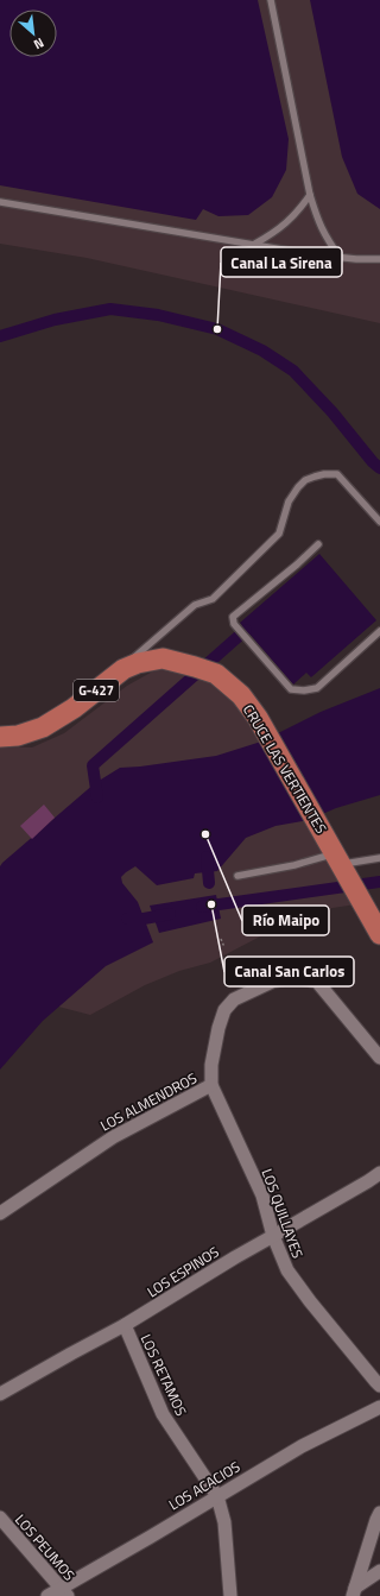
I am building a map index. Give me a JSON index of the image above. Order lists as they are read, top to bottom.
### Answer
{
  "streets": {
    "main road": ["G-427", "CRUCE LAS VERTIENTES"],
    "street": [
      "LOS ALMENDROS",
      "LOS QUILLAYES",
      "LOS ESPINOS",
      "LOS RETAMOS",
      "LOS ACACIOS",
      "LOS PEUMOS"
    ]
  },
  "crossings": [
    ["LOS ALMENDROS", "LOS QUILLAYES"],
    ["LOS QUILLAYES", "LOS ESPINOS"],
    ["LOS ESPINOS", "LOS RETAMOS"],
    ["LOS RETAMOS", "LOS ACACIOS"],
    ["LOS ACACIOS", "LOS PEUMOS"]
  ],
  "places": ["Canal La Sirena", "Río Maipo", "Canal San Carlos"],
  "north": "bottom right"
}
